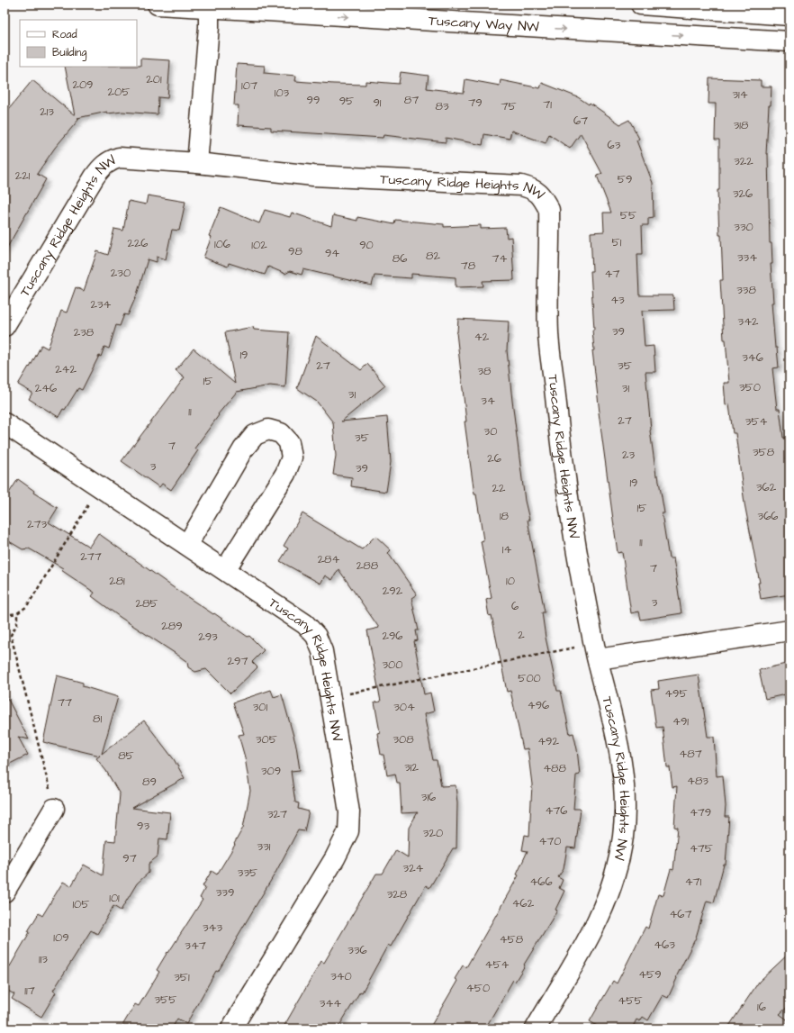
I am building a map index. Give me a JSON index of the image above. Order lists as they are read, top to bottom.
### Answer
{
  "streets": {
    "street": ["Tuscany Way NW", "Tuscany Ridge Heights NW"]
  },
  "one_way": ["Tuscany Way NW"],
  "house_numbers": [
    "201",
    "209",
    "107",
    "205",
    "103",
    "314",
    "99",
    "87",
    "95",
    "91",
    "79",
    "71",
    "83",
    "75",
    "213",
    "67",
    "318",
    "63",
    "322",
    "221",
    "59",
    "326",
    "55",
    "330",
    "51",
    "226",
    "106",
    "102",
    "90",
    "98",
    "94",
    "82",
    "334",
    "86",
    "74",
    "78",
    "230",
    "47",
    "338",
    "43",
    "234",
    "342",
    "39",
    "238",
    "42",
    "19",
    "346",
    "27",
    "35",
    "242",
    "38",
    "15",
    "350",
    "246",
    "31",
    "31",
    "34",
    "11",
    "27",
    "354",
    "30",
    "35",
    "7",
    "358",
    "23",
    "26",
    "3",
    "39",
    "19",
    "362",
    "22",
    "15",
    "18",
    "366",
    "273",
    "11",
    "14",
    "277",
    "284",
    "288",
    "7",
    "281",
    "10",
    "292",
    "3",
    "285",
    "6",
    "289",
    "2",
    "296",
    "293",
    "297",
    "300",
    "500",
    "495",
    "77",
    "496",
    "301",
    "304",
    "81",
    "491",
    "305",
    "308",
    "492",
    "487",
    "85",
    "312",
    "488",
    "309",
    "483",
    "89",
    "316",
    "476",
    "479",
    "327",
    "93",
    "320",
    "470",
    "331",
    "475",
    "97",
    "324",
    "335",
    "466",
    "471",
    "339",
    "328",
    "101",
    "462",
    "105",
    "467",
    "343",
    "109",
    "458",
    "463",
    "347",
    "336",
    "113",
    "454",
    "459",
    "340",
    "351",
    "450",
    "117",
    "355",
    "455",
    "344",
    "16"
  ],
  "legend": ["Road", "Building"]
}
